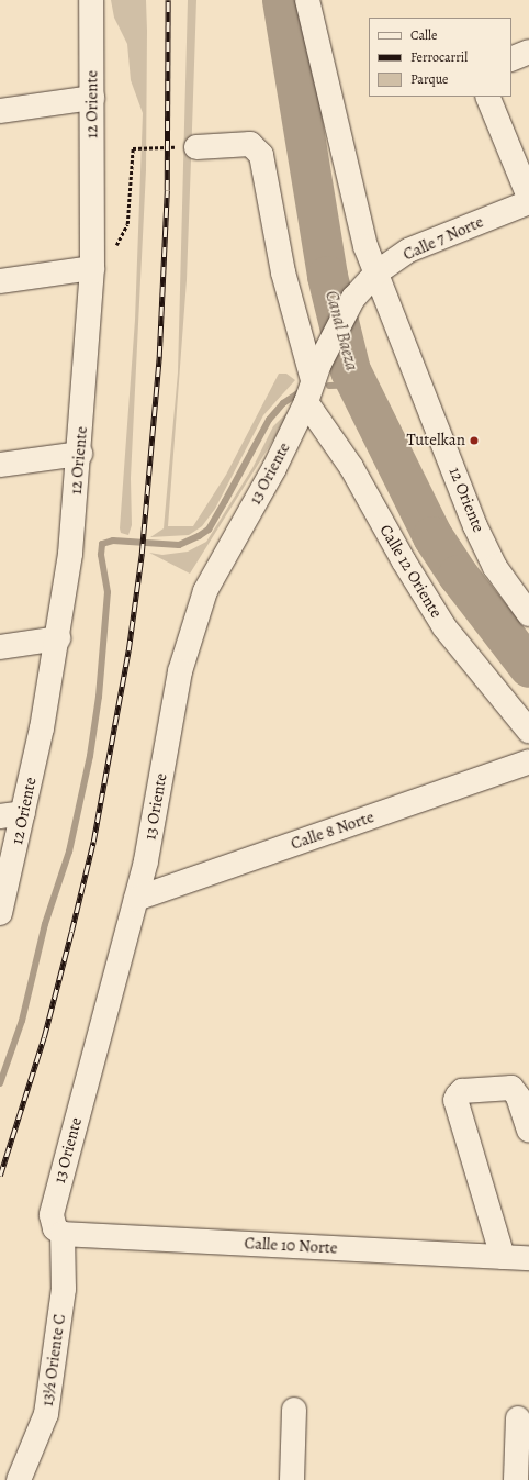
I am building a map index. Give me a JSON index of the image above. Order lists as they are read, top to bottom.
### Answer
{
  "streets": {
    "street": [
      "12 Oriente",
      "Calle 7 Norte",
      "13 Oriente",
      "Calle 12 Oriente",
      "Calle 8 Norte",
      "Calle 10 Norte",
      "13½ Oriente C"
    ]
  },
  "crossings": [
    ["12 Oriente", "Calle 7 Norte"],
    ["Calle 7 Norte", "13 Oriente"],
    ["Calle 7 Norte", "Calle 12 Oriente"],
    ["13 Oriente", "Calle 12 Oriente"],
    ["13 Oriente", "Calle 8 Norte"],
    ["13 Oriente", "Calle 10 Norte"],
    ["13 Oriente", "13½ Oriente C"],
    ["Calle 10 Norte", "13½ Oriente C"]
  ],
  "water": ["Canal Baeza"],
  "places": ["Tutelkan"],
  "legend": ["Calle", "Ferrocarril", "Parque"]
}
